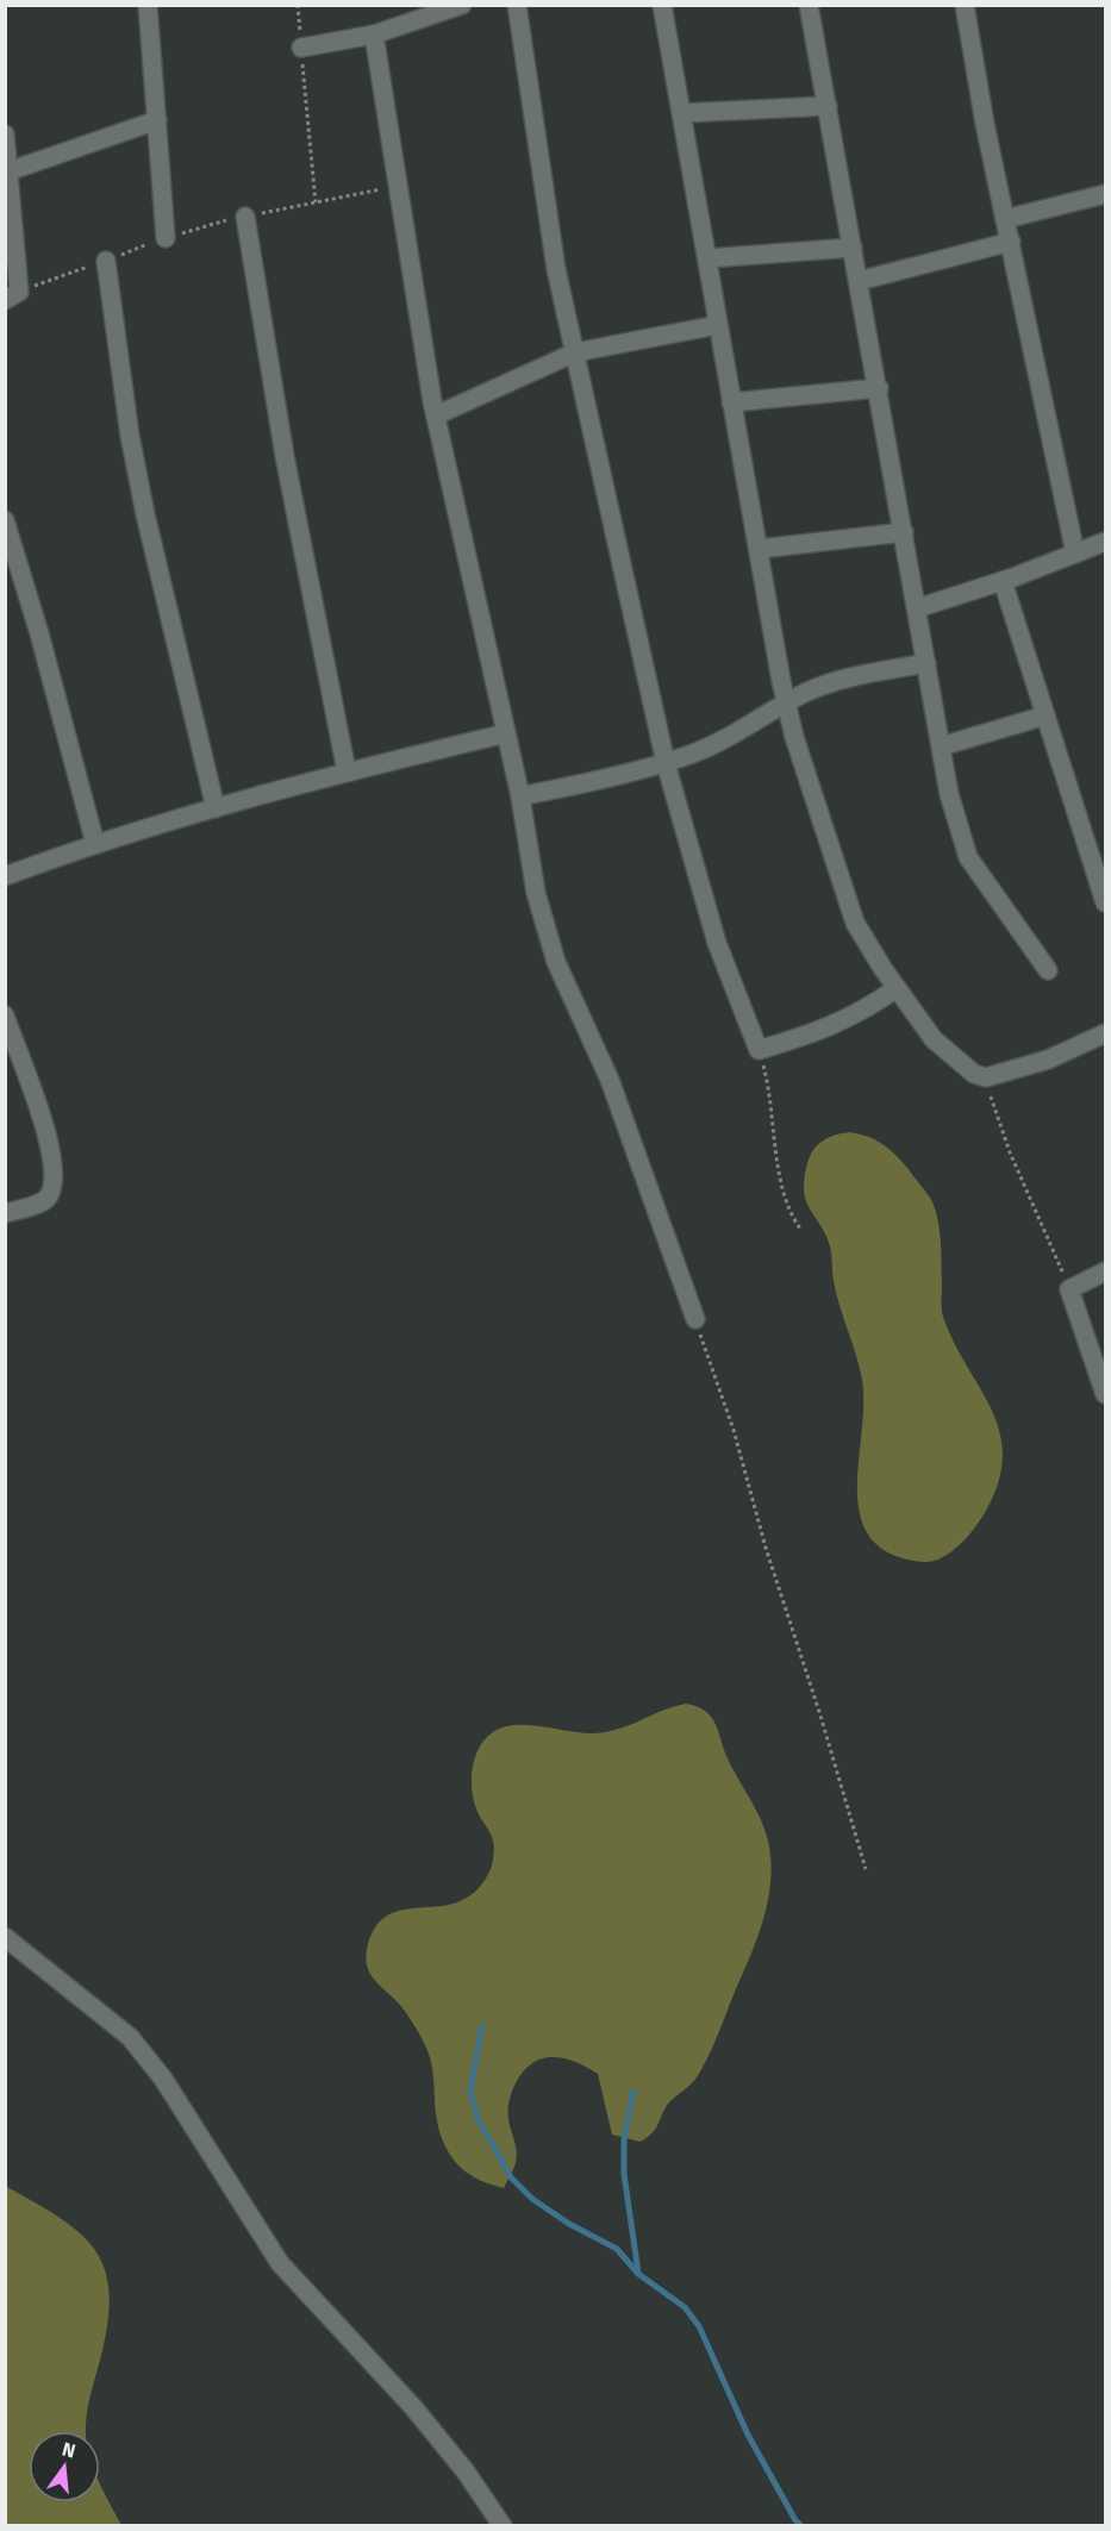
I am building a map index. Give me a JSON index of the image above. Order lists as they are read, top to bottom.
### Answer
{
  "north": "top"
}
